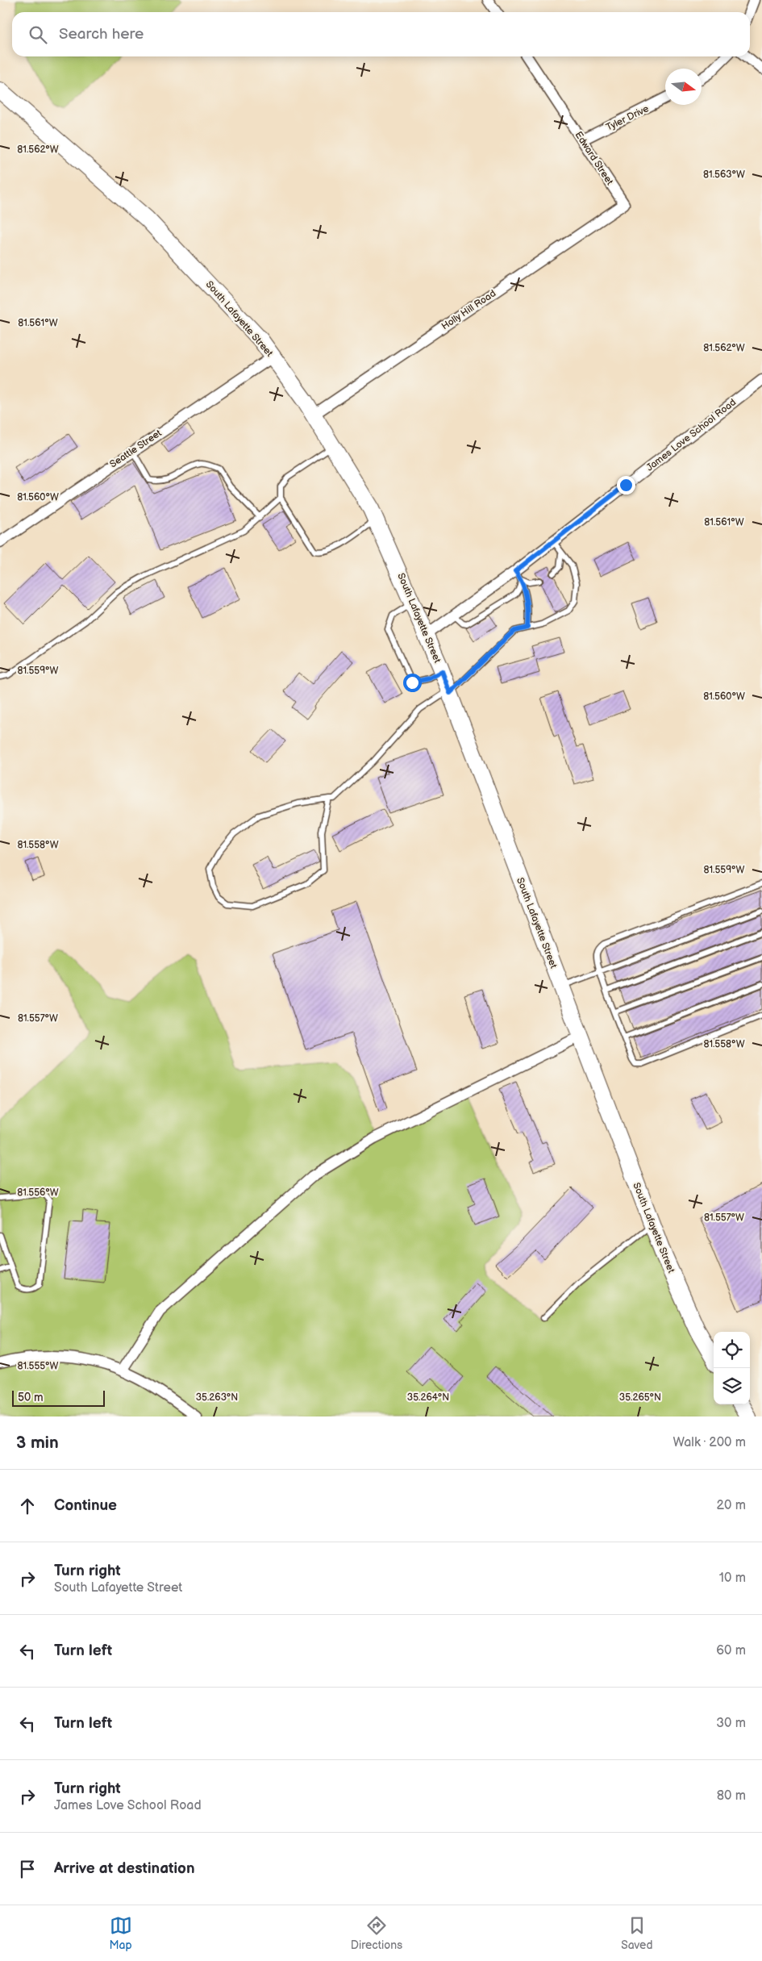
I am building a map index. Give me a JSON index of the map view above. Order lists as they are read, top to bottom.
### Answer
{
  "streets": {
    "main road": ["South Lafayette Street"],
    "street": [
      "Tyler Drive",
      "Edward Street",
      "Holly Hill Road",
      "James Love School Road",
      "Seattle Street"
    ]
  },
  "crossings": [
    ["Tyler Drive", "Edward Street"],
    ["Edward Street", "Holly Hill Road"],
    ["Holly Hill Road", "South Lafayette Street"],
    ["South Lafayette Street", "James Love School Road"],
    ["South Lafayette Street", "Seattle Street"]
  ],
  "scale_bar": "50 m",
  "north": "right",
  "page": {
    "search": "Search here",
    "scale": "50 m",
    "heading": ["3 min", "Walk · 200 m"],
    "list": [
      ["Continue", "20 m"],
      ["Turn right", "South Lafayette Street", "10 m"],
      ["Turn left", "60 m"],
      ["Turn left", "30 m"],
      ["Turn right", "James Love School Road", "80 m"],
      "Arrive at destination"
    ],
    "nav": ["Map", "Directions", "Saved"]
  },
  "coordinates": [
    "81.562°W",
    "81.563°W",
    "81.561°W",
    "81.560°W",
    "81.559°W",
    "81.558°W",
    "81.557°W",
    "81.556°W",
    "81.555°W",
    "35.263°N",
    "35.264°N",
    "35.265°N"
  ]
}
